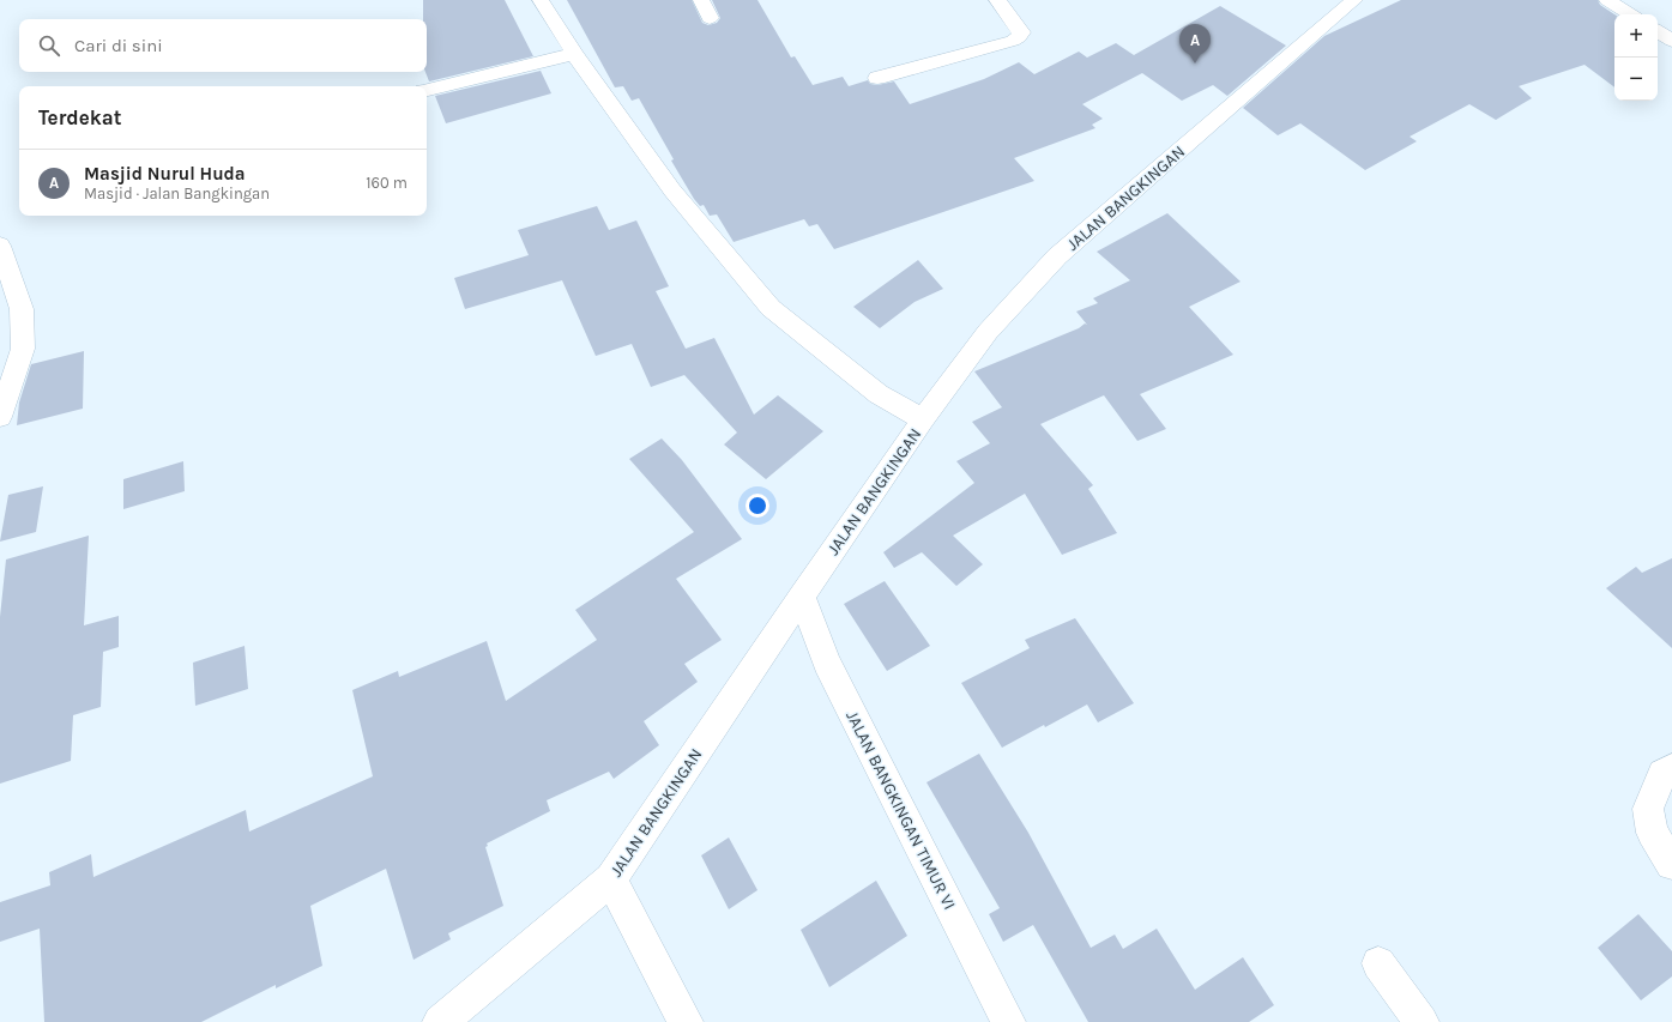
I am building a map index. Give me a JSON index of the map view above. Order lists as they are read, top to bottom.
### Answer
{
  "streets": {
    "street": ["JALAN BANGKINGAN", "JALAN BANGKINGAN TIMUR VI"]
  },
  "crossings": [
    ["JALAN BANGKINGAN", "JALAN BANGKINGAN TIMUR VI"]
  ],
  "page": {
    "map_buttons": ["+", "−"],
    "search": "Cari di sini",
    "pins": "A",
    "heading": "Terdekat",
    "list": [
      {
        "mark": "A",
        "name": "Masjid Nurul Huda",
        "note": "Masjid · Jalan Bangkingan",
        "value": "160 m"
      }
    ]
  }
}
